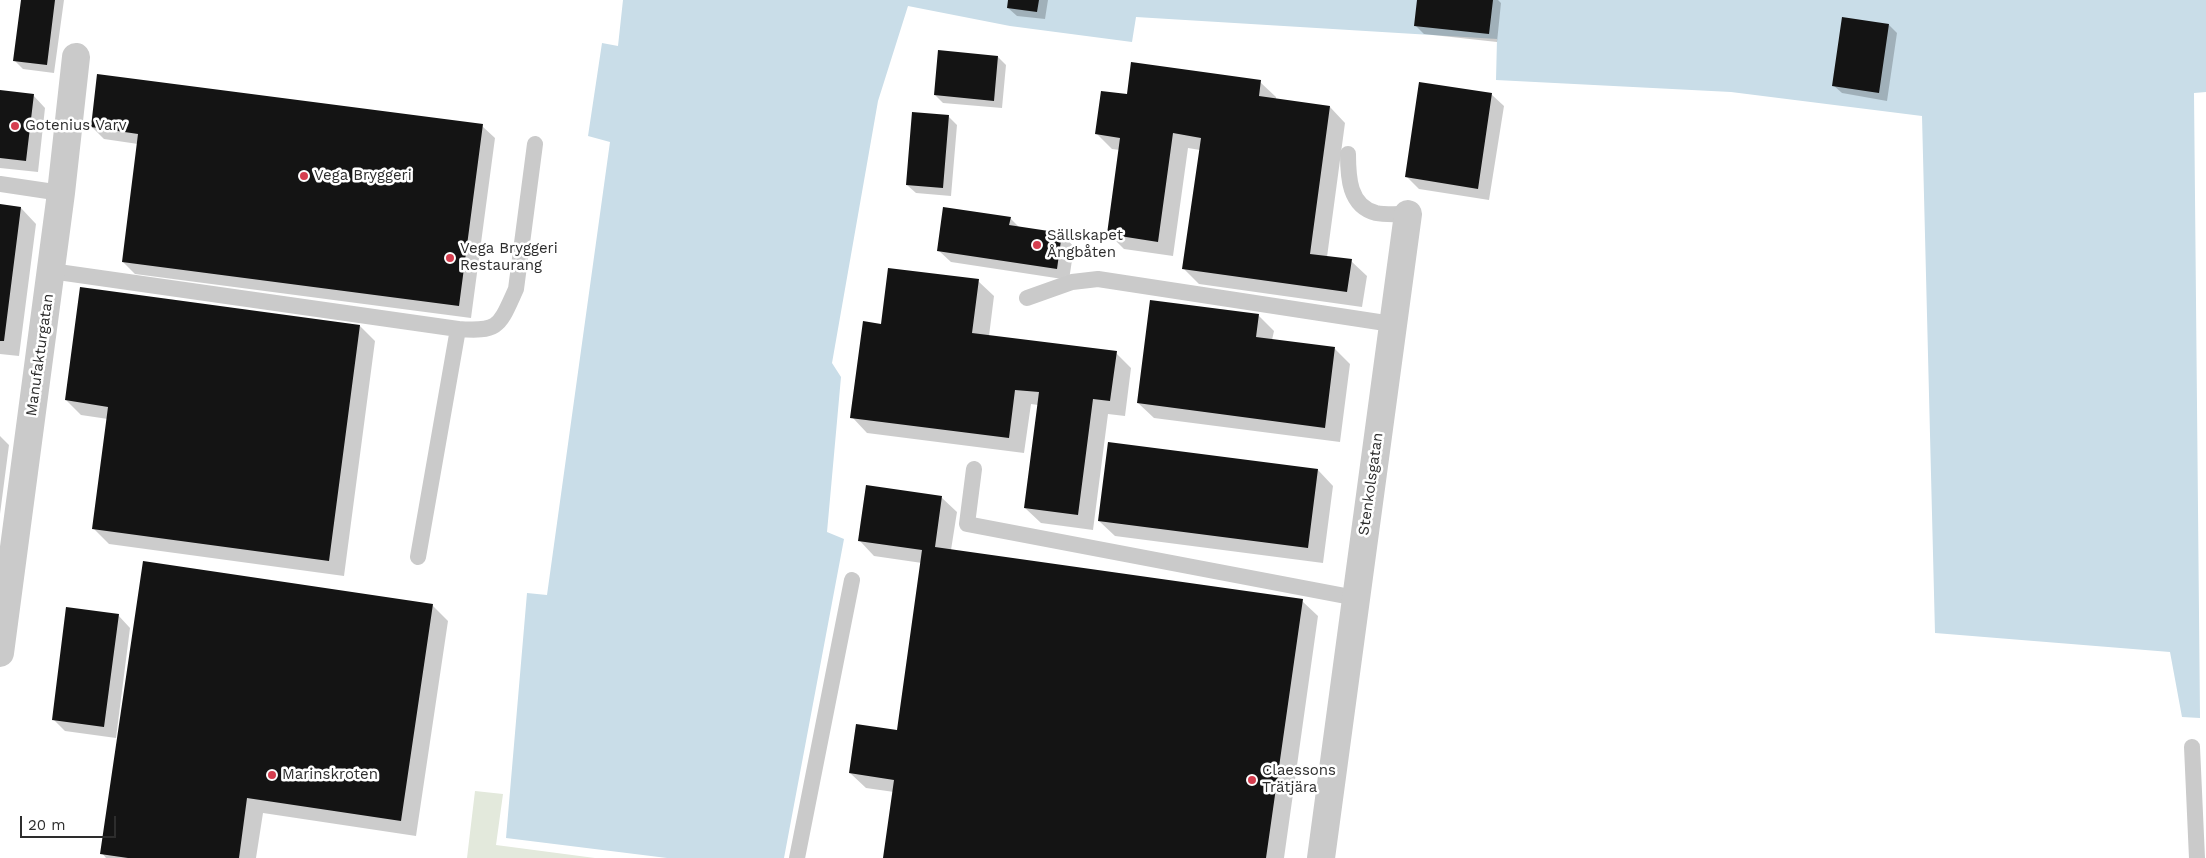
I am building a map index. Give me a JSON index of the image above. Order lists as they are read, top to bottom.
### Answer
{
  "streets": {
    "street": ["Manufakturgatan", "Stenkolsgatan"]
  },
  "places": [
    "Gotenius Varv",
    "Vega Bryggeri",
    "Sällskapet Ångbåten",
    "Vega Bryggeri Restaurang",
    "Marinskroten",
    "Claessons Trätjära"
  ],
  "scale_bar": "20 m"
}
